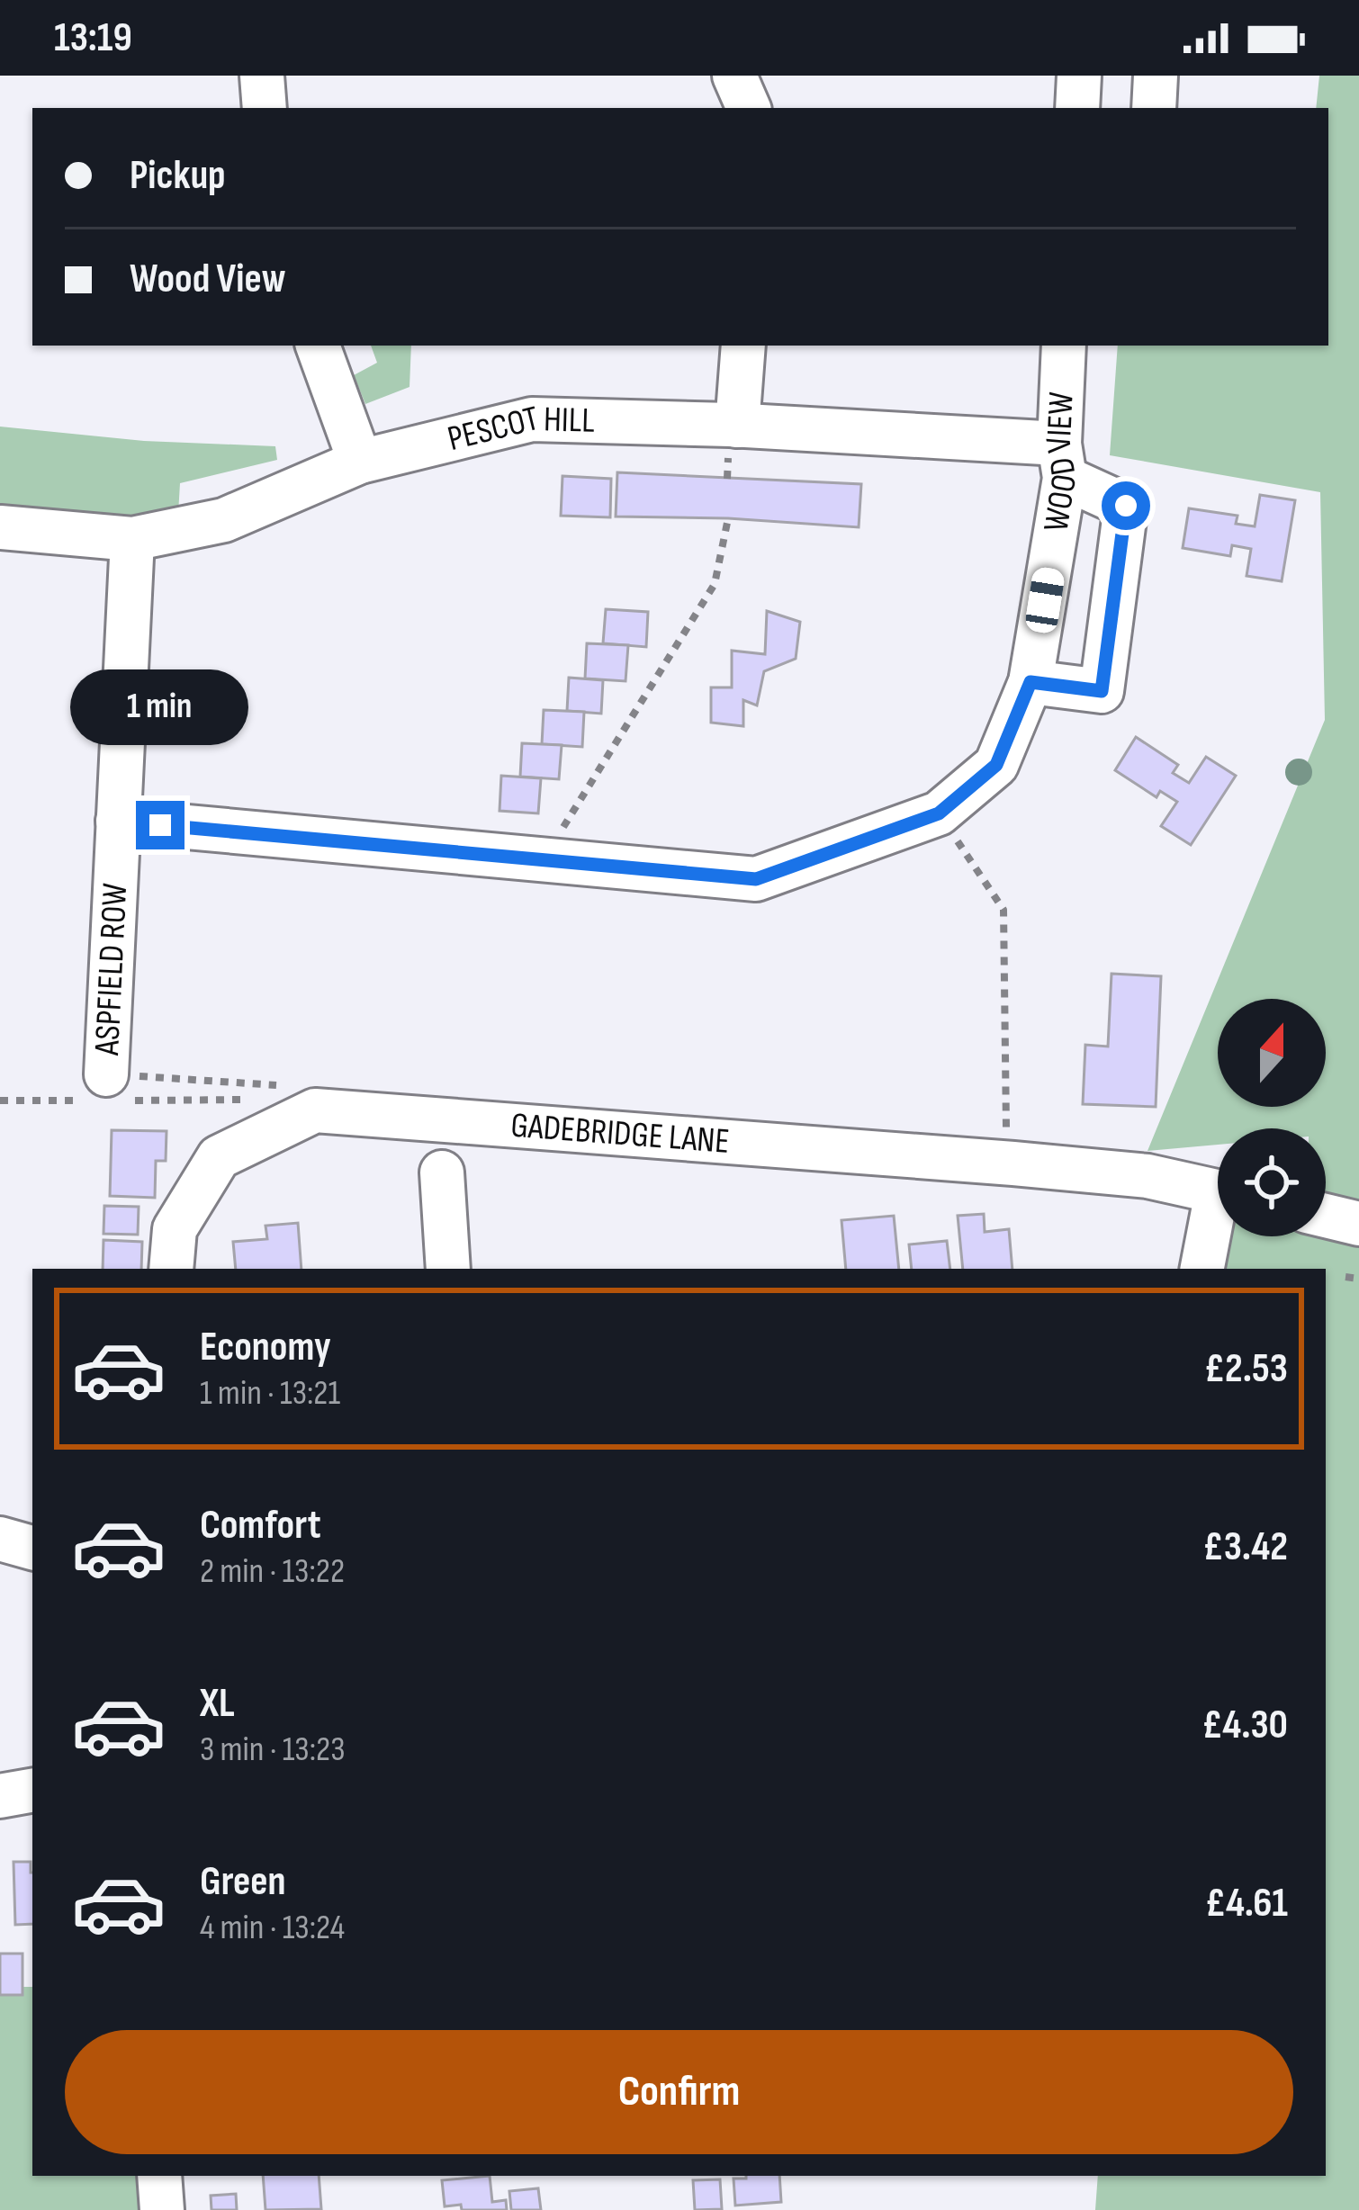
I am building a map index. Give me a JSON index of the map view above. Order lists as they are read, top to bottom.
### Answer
{
  "streets": {
    "street": [
      "PESCOT HILL",
      "WOOD VIEW",
      "ASPFIELD ROW",
      "GADEBRIDGE LANE"
    ]
  },
  "crossings": [
    ["PESCOT HILL", "WOOD VIEW"],
    ["PESCOT HILL", "ASPFIELD ROW"],
    ["WOOD VIEW", "ASPFIELD ROW"]
  ],
  "north": "top",
  "page": {
    "status": "13:19",
    "banner": ["Pickup", "Wood View"],
    "bubble": "1 min",
    "list": [
      {
        "name": "Economy",
        "note": "1 min · 13:21",
        "value": "£2.53"
      },
      {
        "name": "Comfort",
        "note": "2 min · 13:22",
        "value": "£3.42"
      },
      {
        "name": "XL",
        "note": "3 min · 13:23",
        "value": "£4.30"
      },
      {
        "name": "Green",
        "note": "4 min · 13:24",
        "value": "£4.61"
      }
    ],
    "buttons": "Confirm"
  }
}
